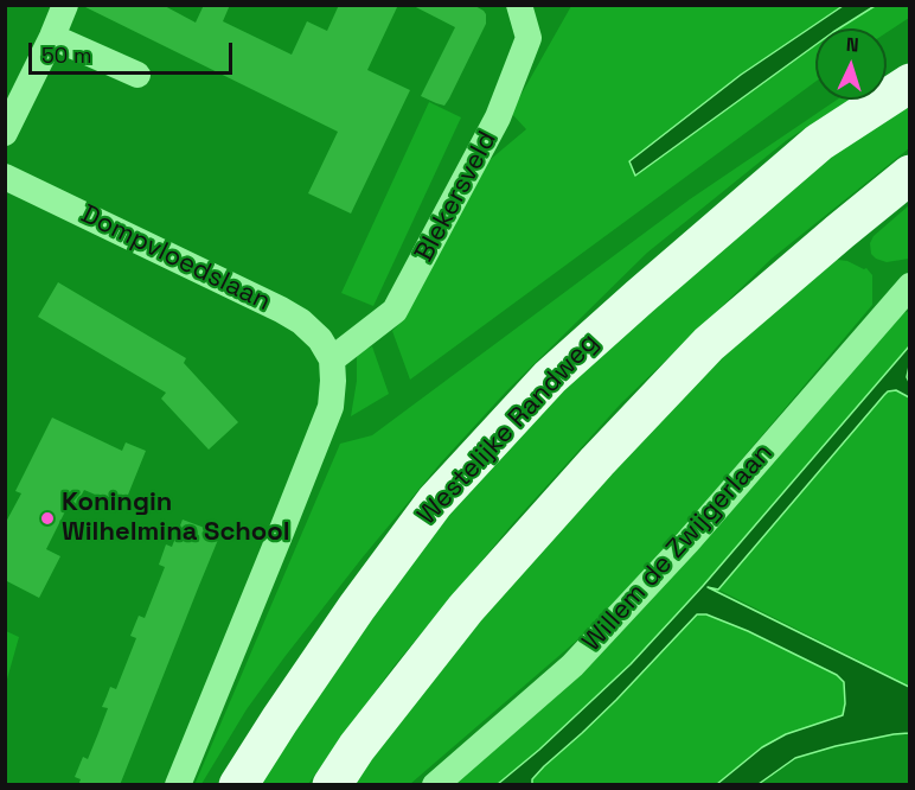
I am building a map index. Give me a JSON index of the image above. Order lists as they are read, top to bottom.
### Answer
{
  "streets": {
    "main road": ["Westelijke Randweg"],
    "street": ["Blekersveld", "Dompvloedslaan", "Willem de Zwijgerlaan"]
  },
  "crossings": [
    ["Blekersveld", "Dompvloedslaan"]
  ],
  "places": ["Koningin Wilhelmina School"],
  "scale_bar": "50 m",
  "north": "top"
}
